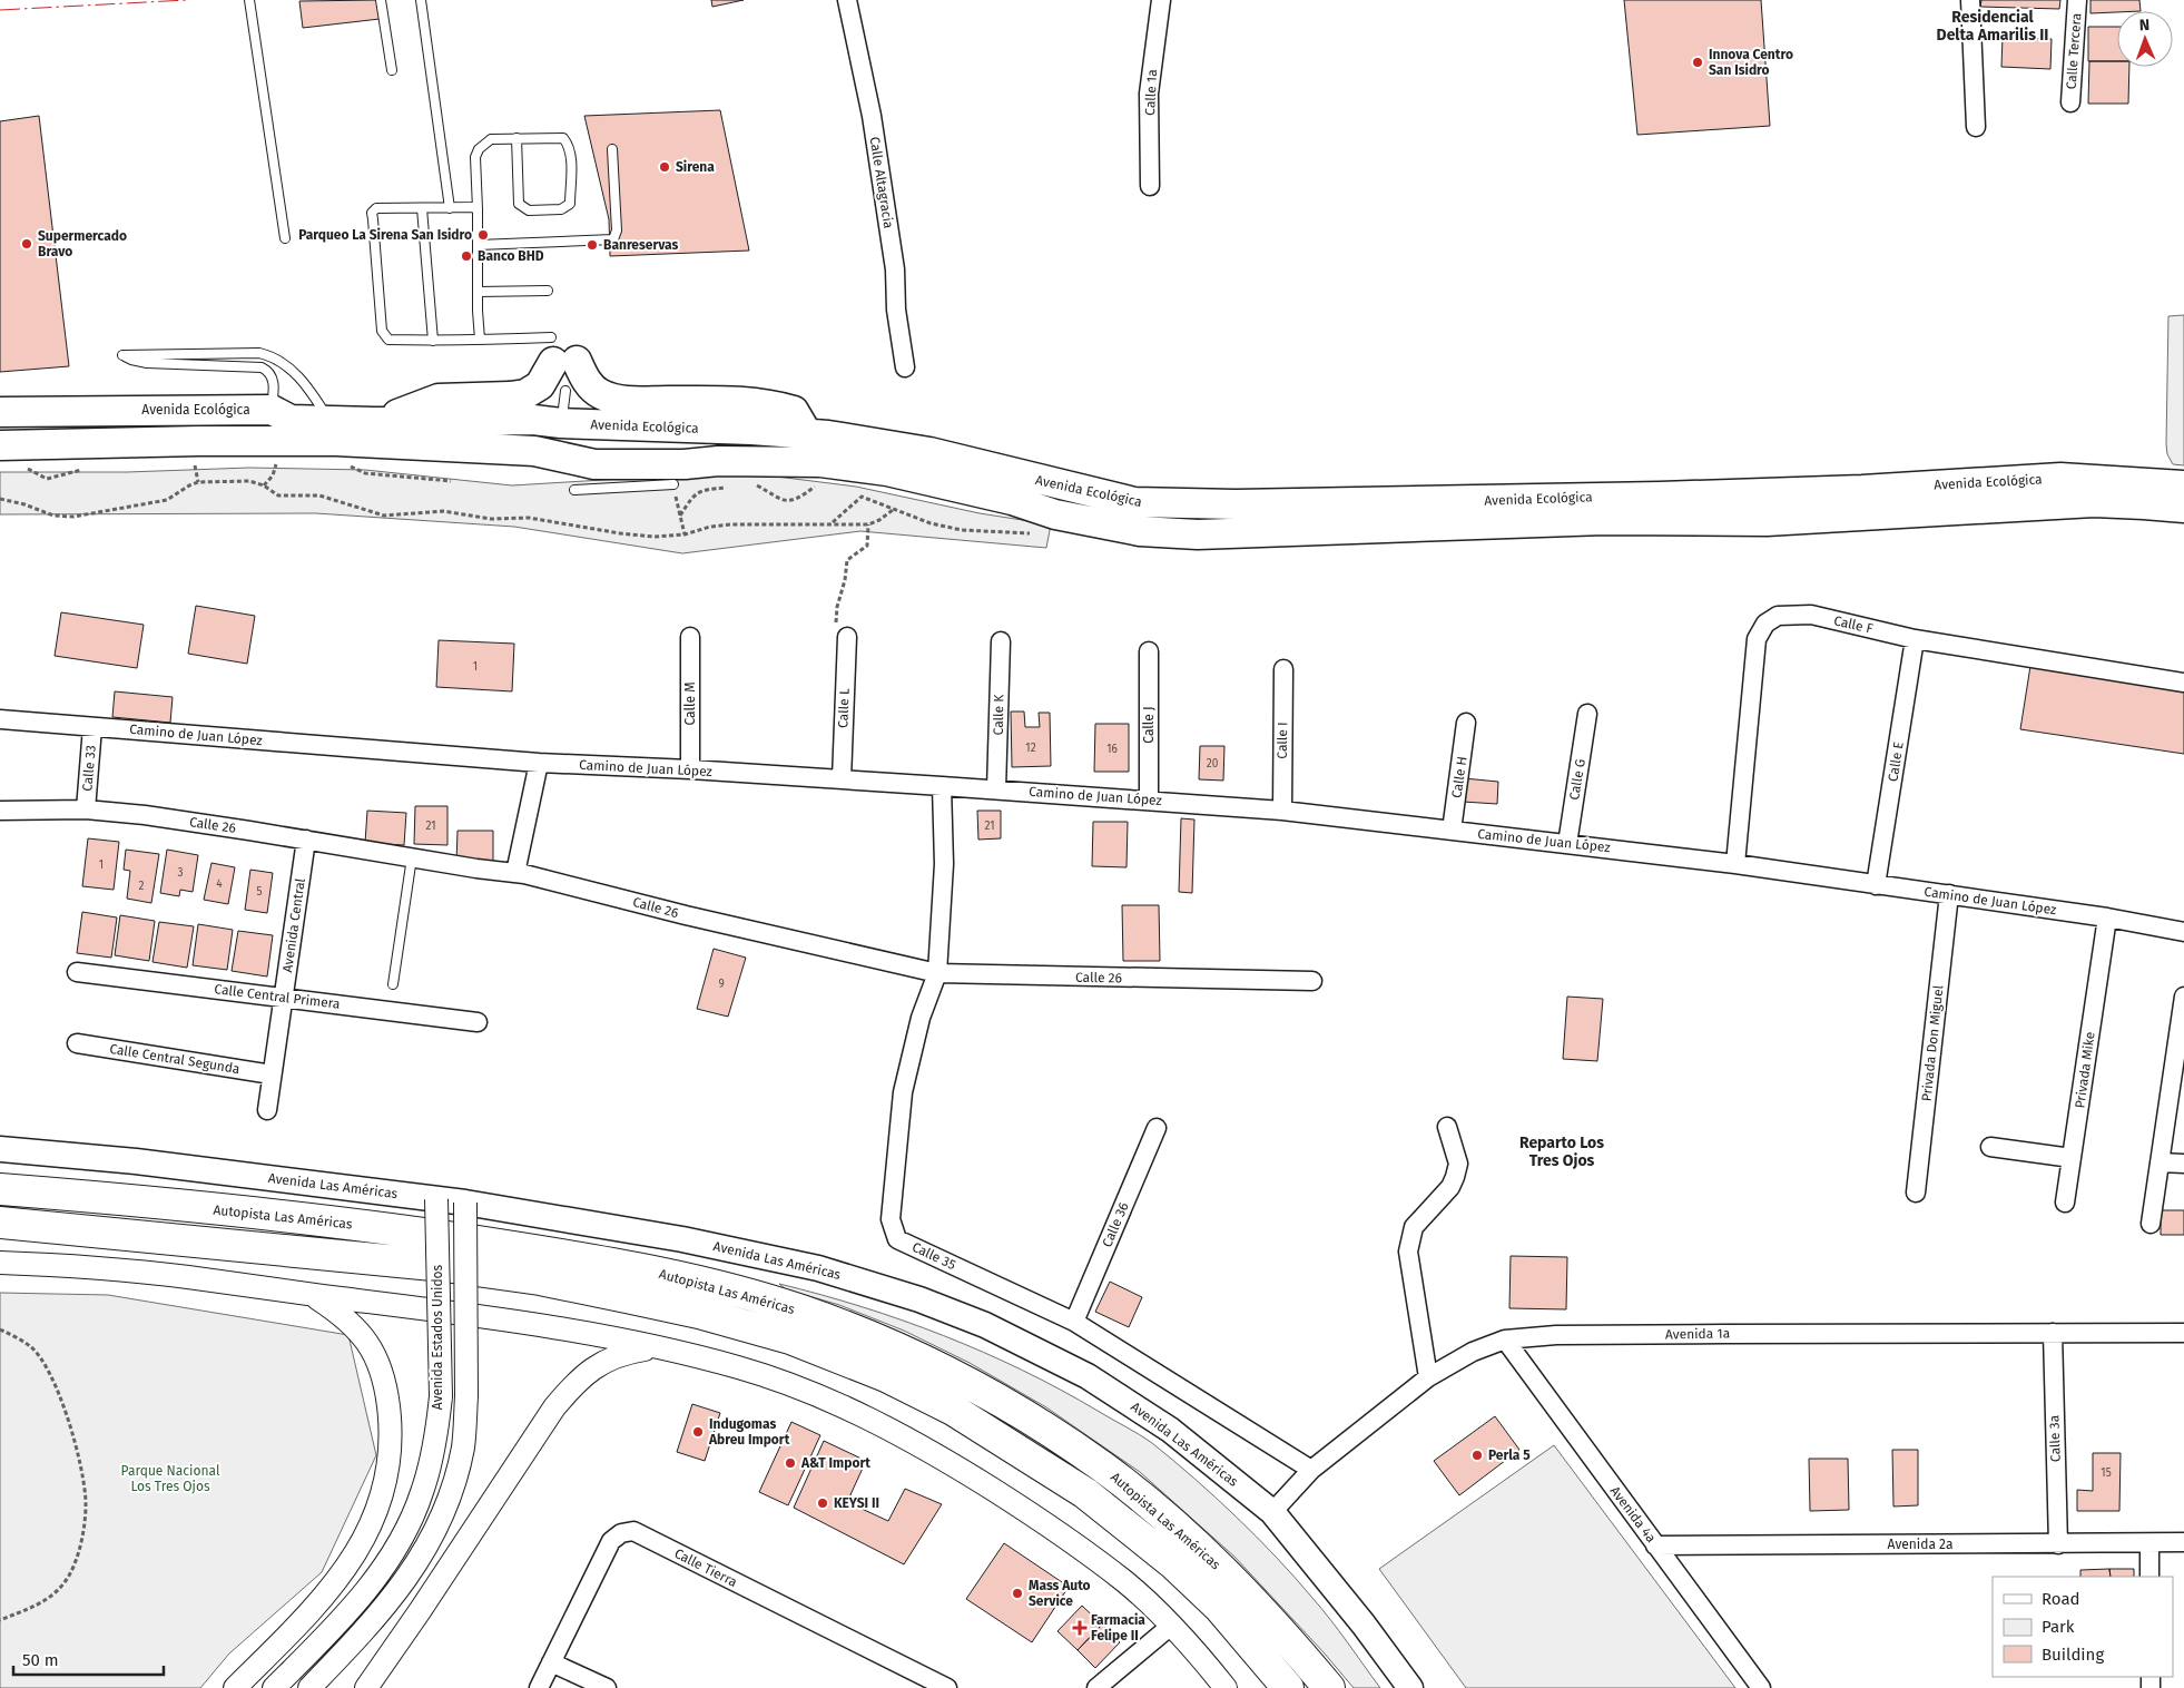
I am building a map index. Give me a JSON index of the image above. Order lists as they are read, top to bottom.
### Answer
{
  "streets": {
    "highway": ["Autopista Las Américas"],
    "main road": ["Avenida Ecológica", "Avenida Las Américas"],
    "street": [
      "Calle Tercera",
      "Calle 1a",
      "Calle Altagracia",
      "Calle F",
      "Calle M",
      "Calle L",
      "Calle K",
      "Calle J",
      "Camino de Juan López",
      "Calle I",
      "Calle E",
      "Calle 33",
      "Calle H",
      "Calle G",
      "Calle 26",
      "Avenida Central",
      "Calle Central Primera",
      "Privada Don Miguel",
      "Calle Central Segunda",
      "Privada Mike",
      "Calle 36",
      "Calle 35",
      "Avenida 1a",
      "Avenida Estados Unidos",
      "Calle 3a",
      "Avenida 4a",
      "Avenida 2a",
      "Calle Tierra"
    ]
  },
  "crossings": [
    ["Calle F", "Camino de Juan López"],
    ["Calle F", "Calle E"],
    ["Calle M", "Camino de Juan López"],
    ["Calle L", "Camino de Juan López"],
    ["Calle K", "Camino de Juan López"],
    ["Calle J", "Camino de Juan López"],
    ["Camino de Juan López", "Calle I"],
    ["Camino de Juan López", "Calle E"],
    ["Camino de Juan López", "Calle 33"],
    ["Camino de Juan López", "Calle H"],
    ["Camino de Juan López", "Calle G"],
    ["Camino de Juan López", "Privada Don Miguel"],
    ["Camino de Juan López", "Privada Mike"],
    ["Camino de Juan López", "Calle 35"],
    ["Calle 33", "Calle 26"],
    ["Calle 26", "Avenida Central"],
    ["Calle 26", "Calle 35"],
    ["Avenida Central", "Calle Central Primera"],
    ["Avenida Central", "Calle Central Segunda"],
    ["Avenida Las Américas", "Avenida 1a"],
    ["Avenida Las Américas", "Avenida Estados Unidos"],
    ["Calle 36", "Calle 35"],
    ["Calle 35", "Avenida 1a"],
    ["Avenida 1a", "Calle 3a"],
    ["Avenida 1a", "Avenida 4a"],
    ["Calle 3a", "Avenida 2a"],
    ["Avenida 4a", "Avenida 2a"]
  ],
  "districts": ["Residencial Delta Amarilis II", "Reparto Los Tres Ojos"],
  "parks": ["Parque Nacional Los Tres Ojos"],
  "places": {
    "other": [
      "Innova Centro San Isidro",
      "Sirena",
      "Parqueo La Sirena San Isidro",
      "Supermercado Bravo",
      "Banreservas",
      "Banco BHD",
      "Indugomas Abreu Import",
      "Perla 5",
      "A&T Import",
      "KEYSI II",
      "Mass Auto Service"
    ],
    "health": ["Farmacia Felipe II"]
  },
  "house_numbers": [
    "1",
    "12",
    "16",
    "20",
    "21",
    "21",
    "1",
    "3",
    "4",
    "2",
    "5",
    "9",
    "15"
  ],
  "legend": ["Road", "Park", "Building"],
  "scale_bar": "50 m",
  "north": "top"
}
